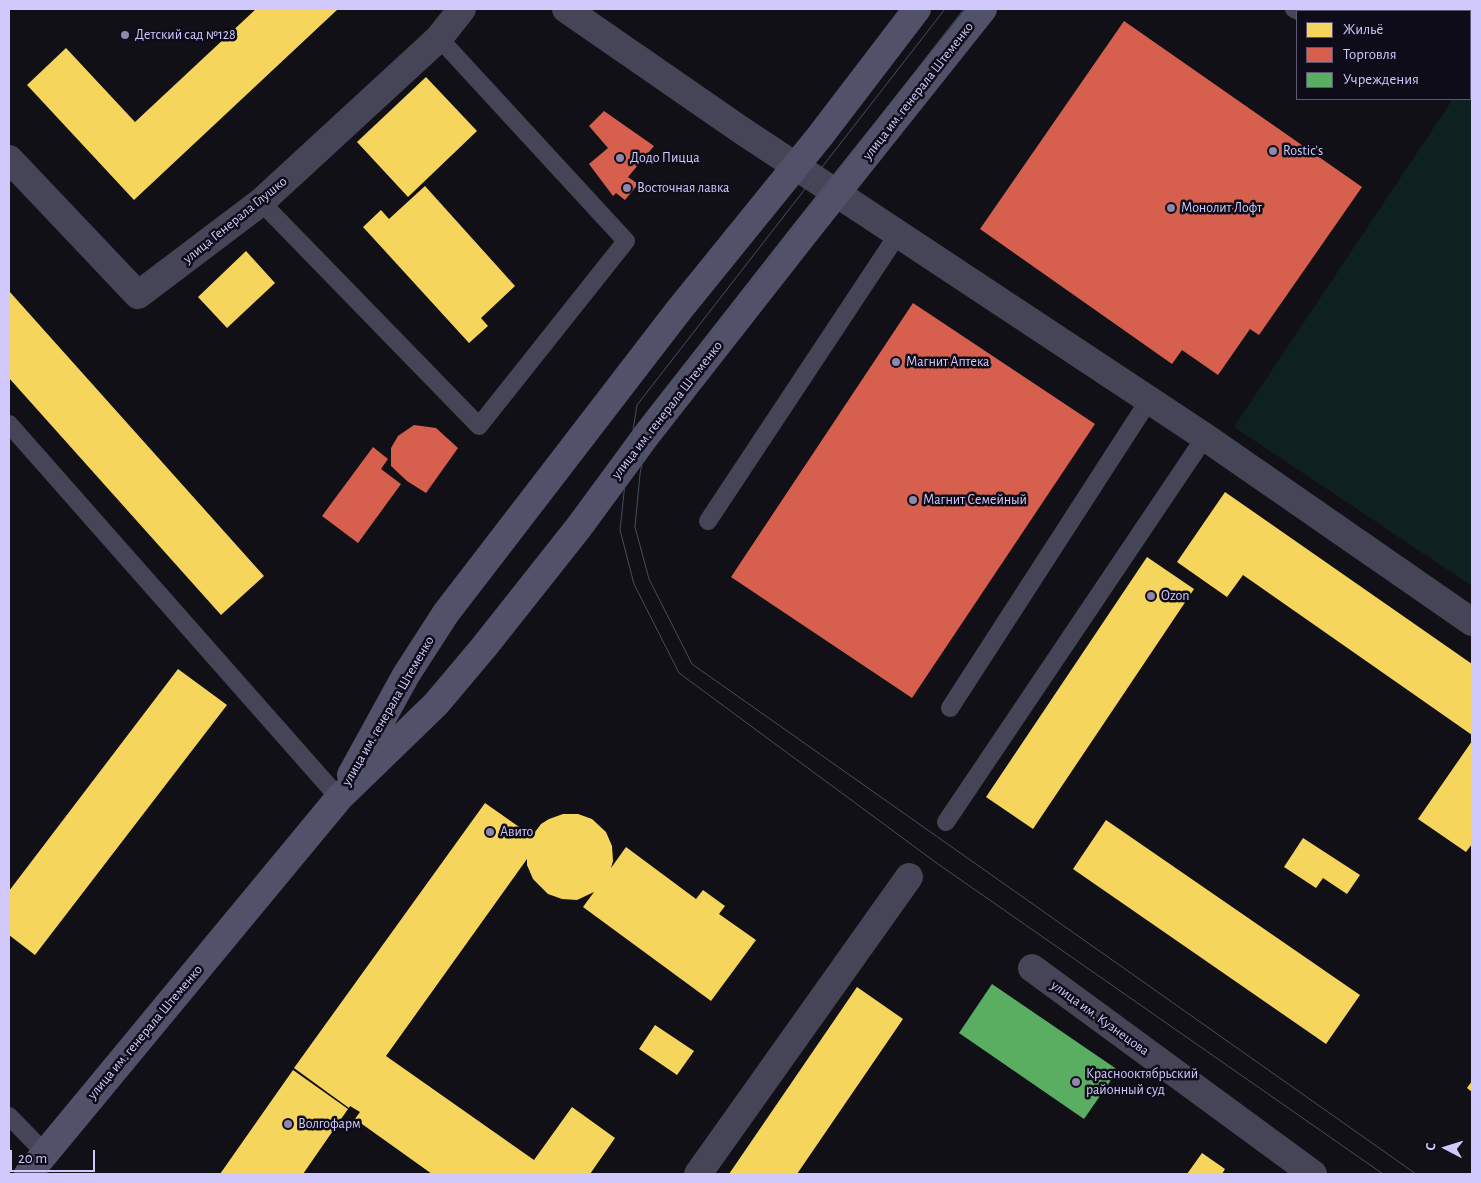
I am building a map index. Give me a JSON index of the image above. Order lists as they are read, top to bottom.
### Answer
{
  "streets": {
    "street": ["улица им. генерала Штеменко", "улица Генерала Глушко", "улица им. Кузнецова"]
  },
  "places": [
    "Детский сад №128",
    "Rostic's",
    "Додо Пицца",
    "Восточная лавка",
    "Монолит Лофт",
    "Магнит Аптека",
    "Магнит Семейный",
    "Ozon",
    "Авито",
    "Краснооктябрьский районный суд",
    "Волгофарм"
  ],
  "legend": ["Жильё", "Торговля", "Учреждения"],
  "scale_bar": "20 m",
  "north": "left"
}
